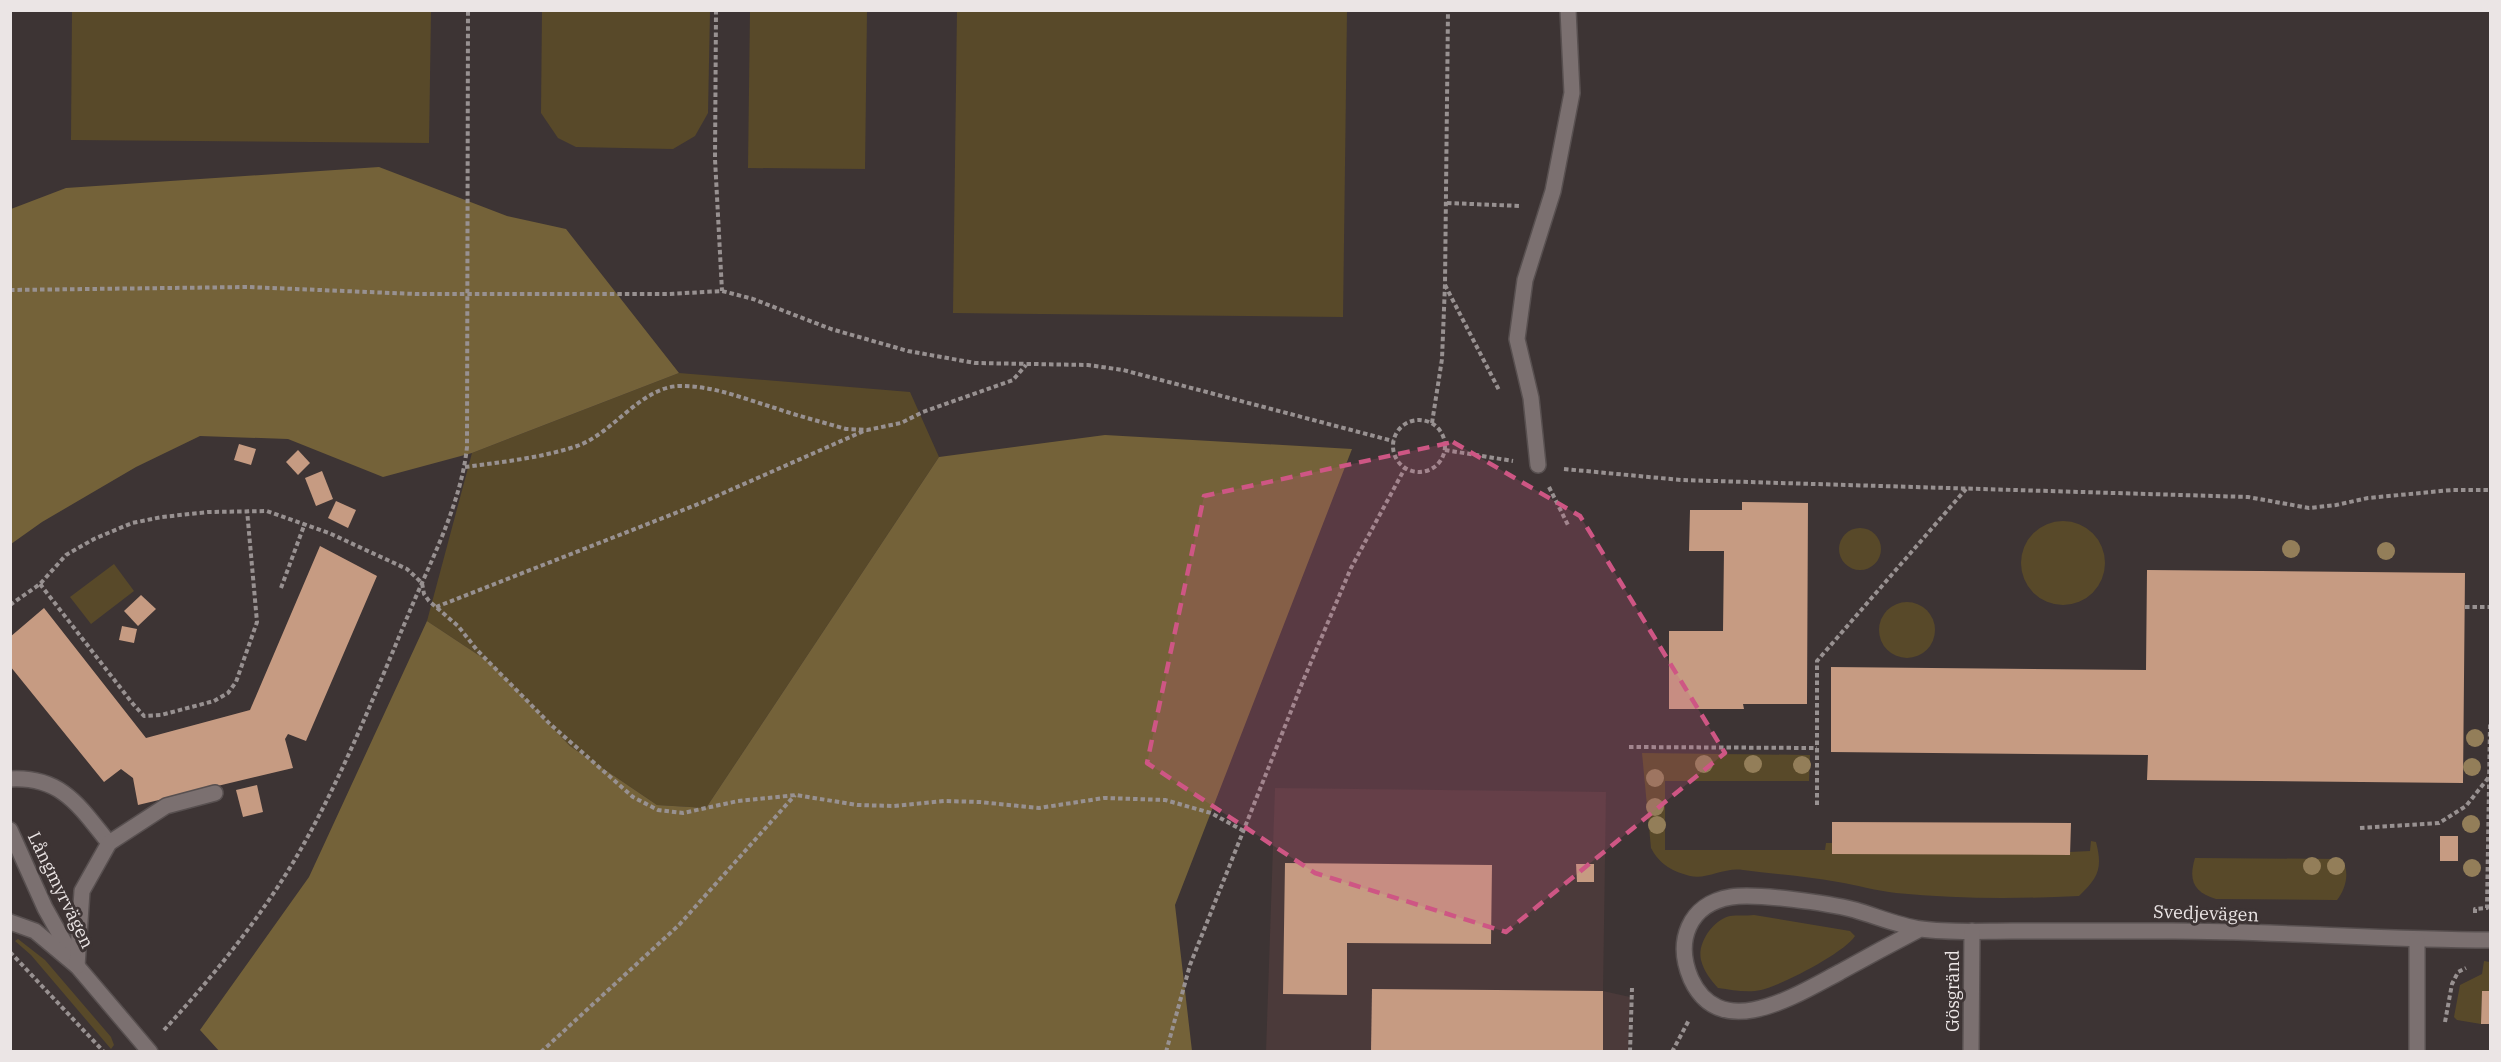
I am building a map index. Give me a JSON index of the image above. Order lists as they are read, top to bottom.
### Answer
{
  "streets": {
    "street": ["Långmyrvägen", "Svedjevägen", "Gösgränd"]
  },
  "crossings": [
    ["Svedjevägen", "Gösgränd"]
  ]
}
